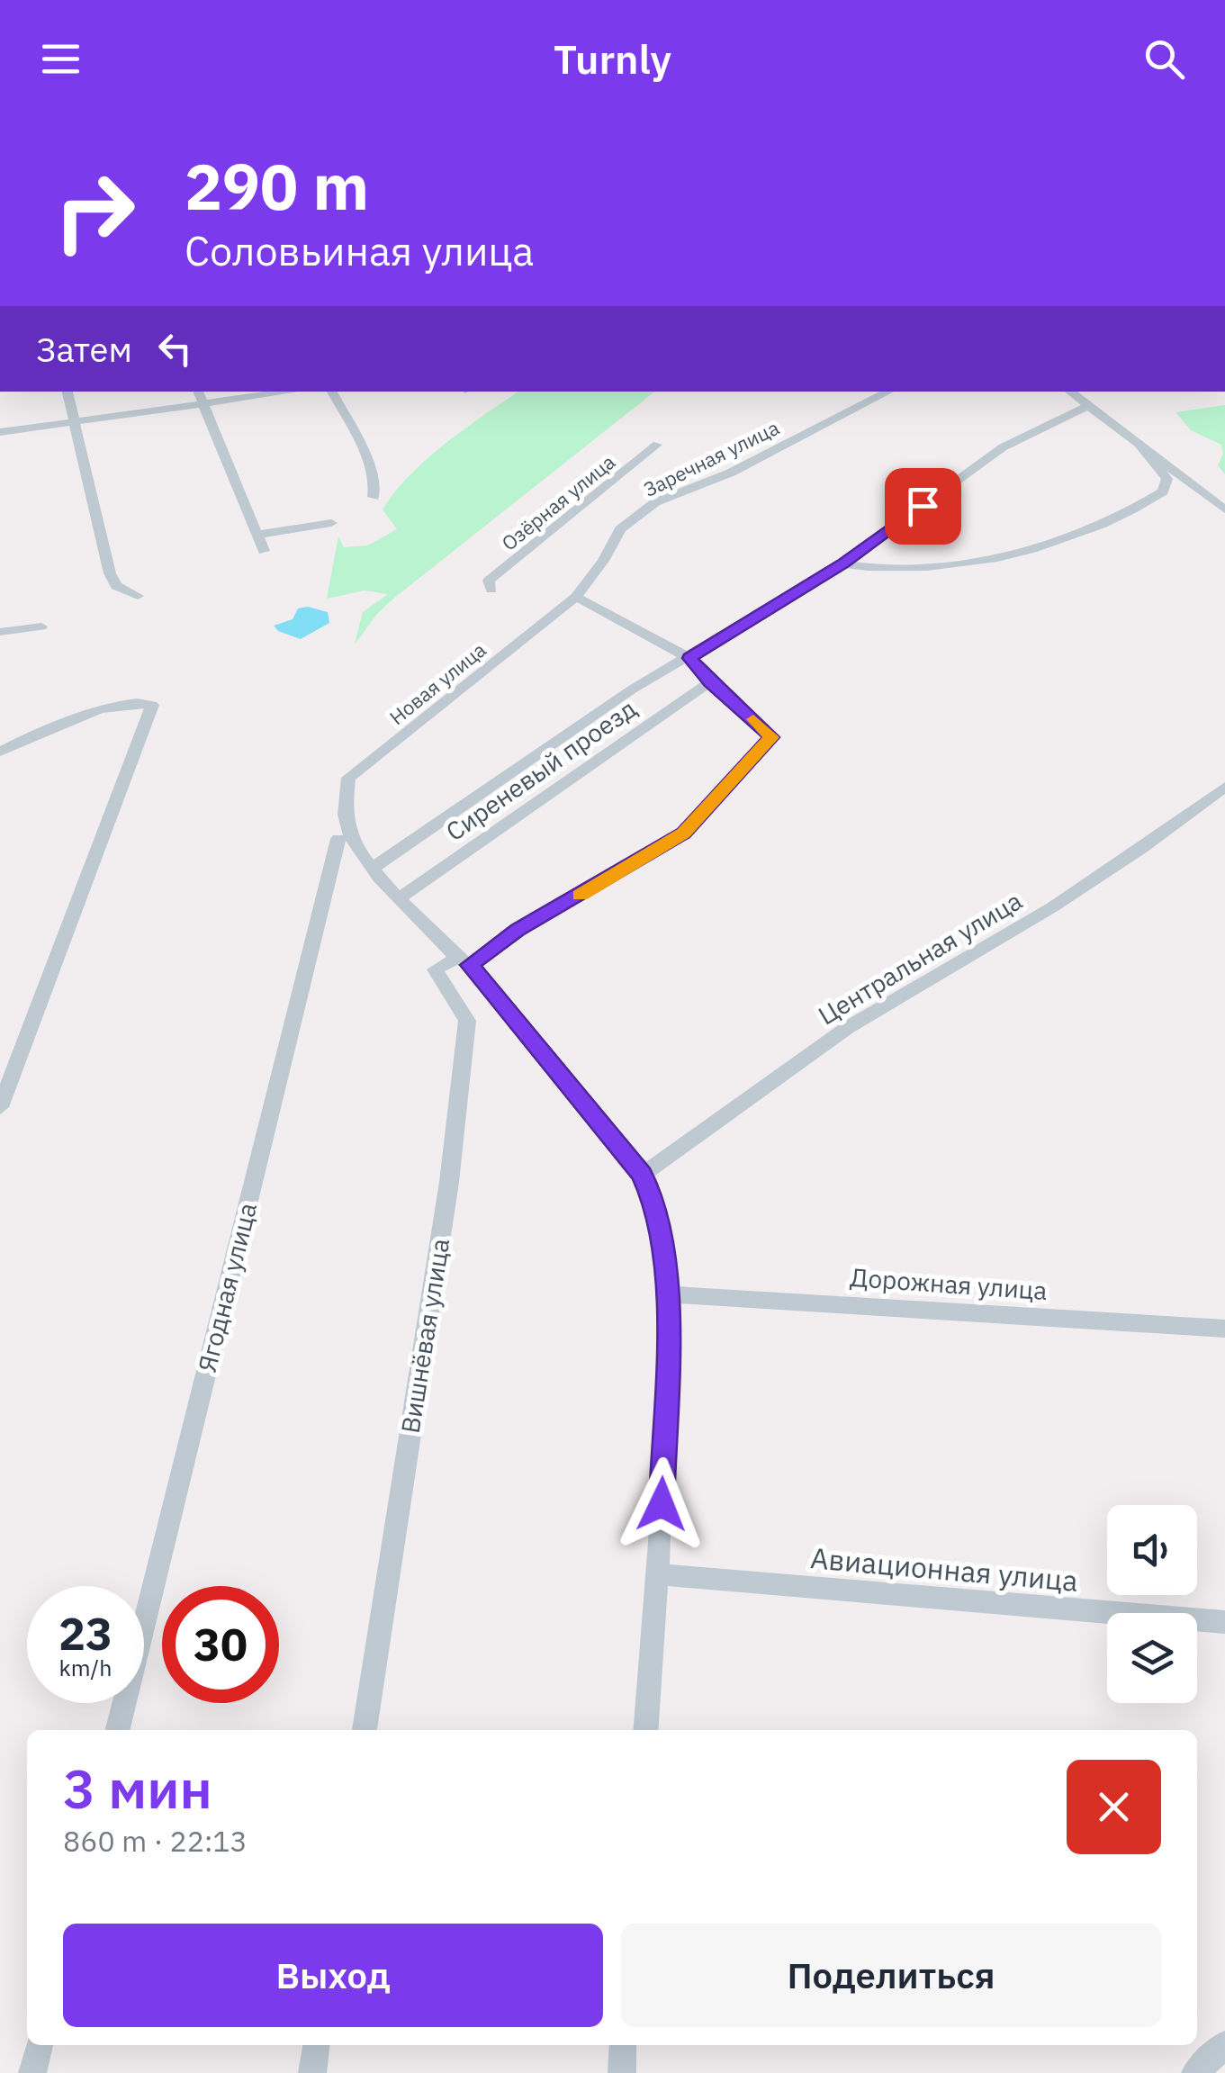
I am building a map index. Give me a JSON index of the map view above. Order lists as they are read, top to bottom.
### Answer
{
  "streets": {
    "street": [
      "Заречная улица",
      "Озёрная улица",
      "Новая улица",
      "Сиреневый проезд",
      "Центральная улица",
      "Дорожная улица",
      "Ягодная улица",
      "Вишнёвая улица",
      "Авиационная улица"
    ]
  },
  "crossings": [
    ["Заречная улица", "Новая улица"]
  ],
  "page": {
    "header": "Turnly",
    "turn": ["290 m", "Соловьиная улица"],
    "then": "Затем",
    "speed": "23 km/h",
    "limit": "30",
    "heading": ["3 мин", "860 m · 22:13"],
    "buttons": ["Выход", "Поделиться"]
  }
}
